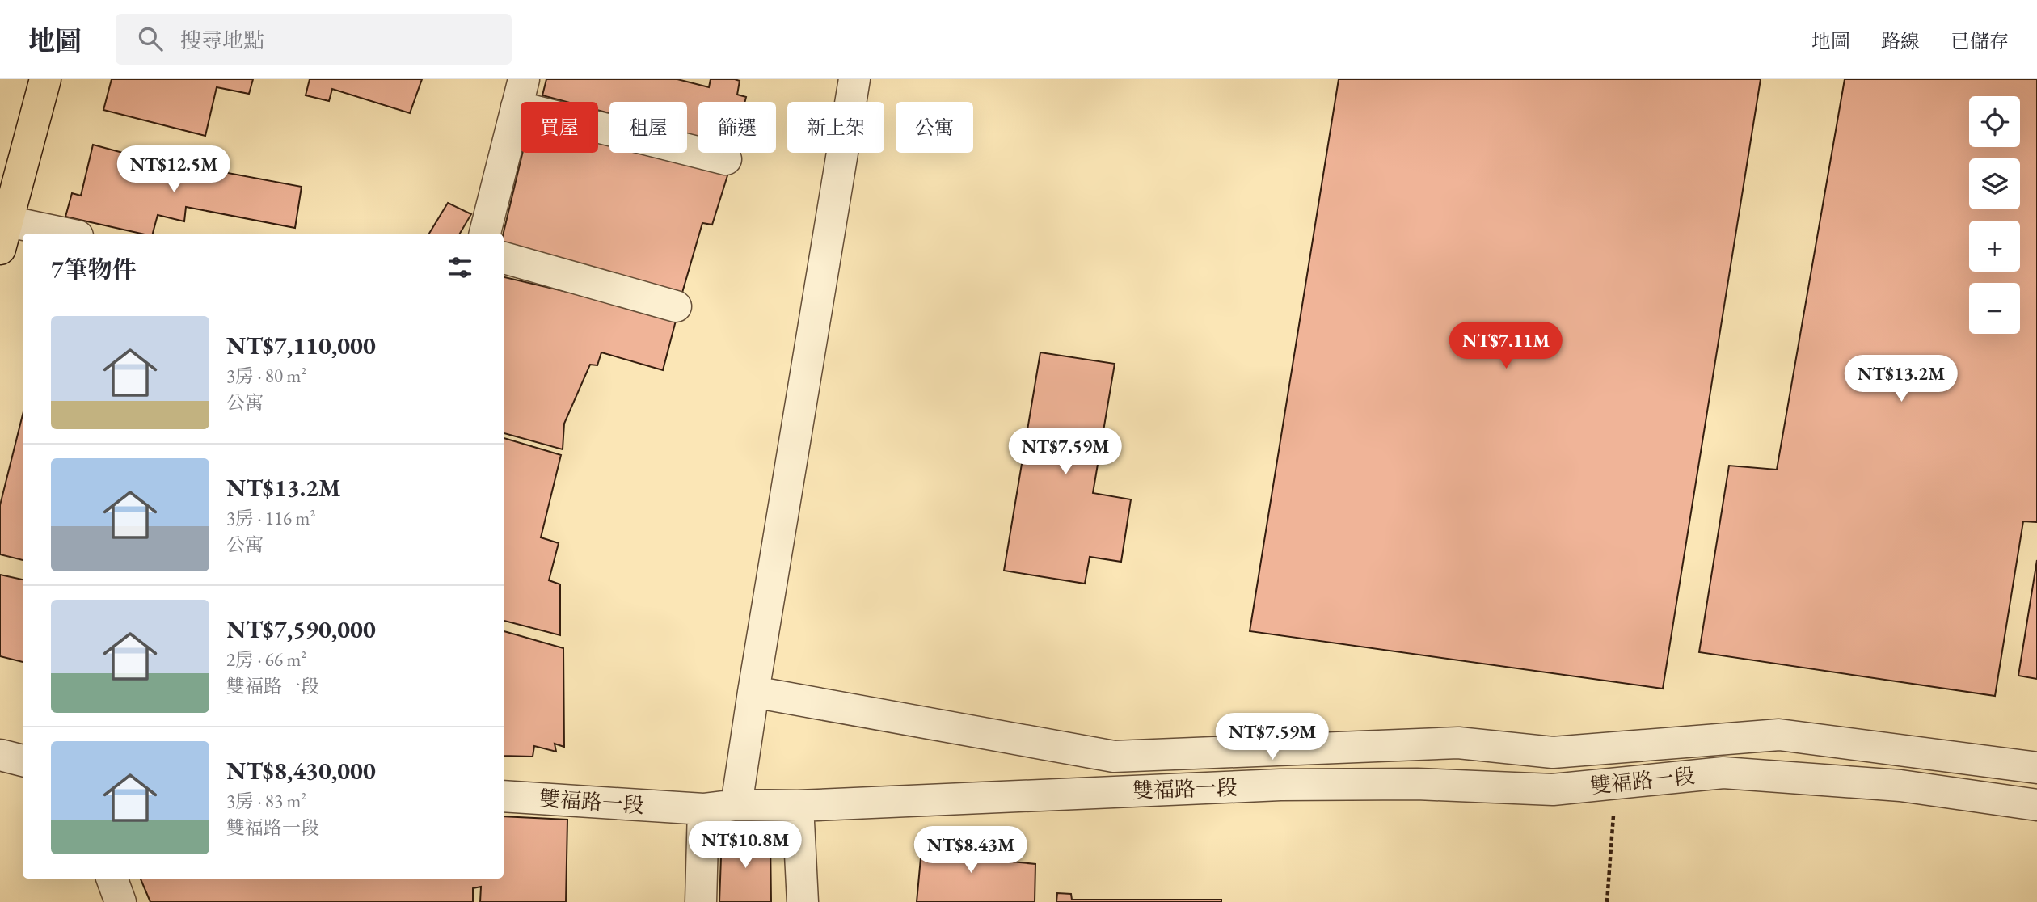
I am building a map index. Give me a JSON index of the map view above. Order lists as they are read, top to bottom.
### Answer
{
  "streets": {
    "street": ["雙福路一段"]
  },
  "page": {
    "header": "地圖",
    "search": "搜尋地點",
    "nav": ["地圖", "路線", "已儲存"],
    "map_buttons": ["+", "−"],
    "chip": [
      "買屋",
      "租屋",
      "篩選",
      "新上架",
      "公寓"
    ],
    "price": [
      "NT$12.5M",
      "NT$7.11M",
      "NT$13.2M",
      "NT$7.59M",
      "NT$7.59M",
      "NT$10.8M",
      "NT$8.43M"
    ],
    "heading": "7筆物件",
    "list": [
      {
        "name": "NT$7,110,000",
        "note": "3房 · 80 m² · 公寓"
      },
      {
        "name": "NT$13.2M",
        "note": "3房 · 116 m² · 公寓"
      },
      {
        "name": "NT$7,590,000",
        "note": "2房 · 66 m² · 雙福路一段"
      },
      {
        "name": "NT$8,430,000",
        "note": "3房 · 83 m² · 雙福路一段"
      }
    ]
  }
}
